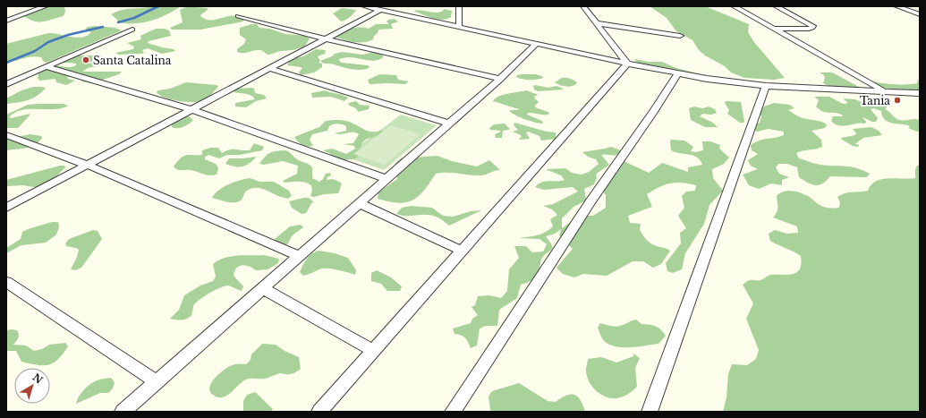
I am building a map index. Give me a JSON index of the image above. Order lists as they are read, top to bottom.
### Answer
{
  "places": ["Santa Catalina", "Tania"],
  "north": "top right"
}
